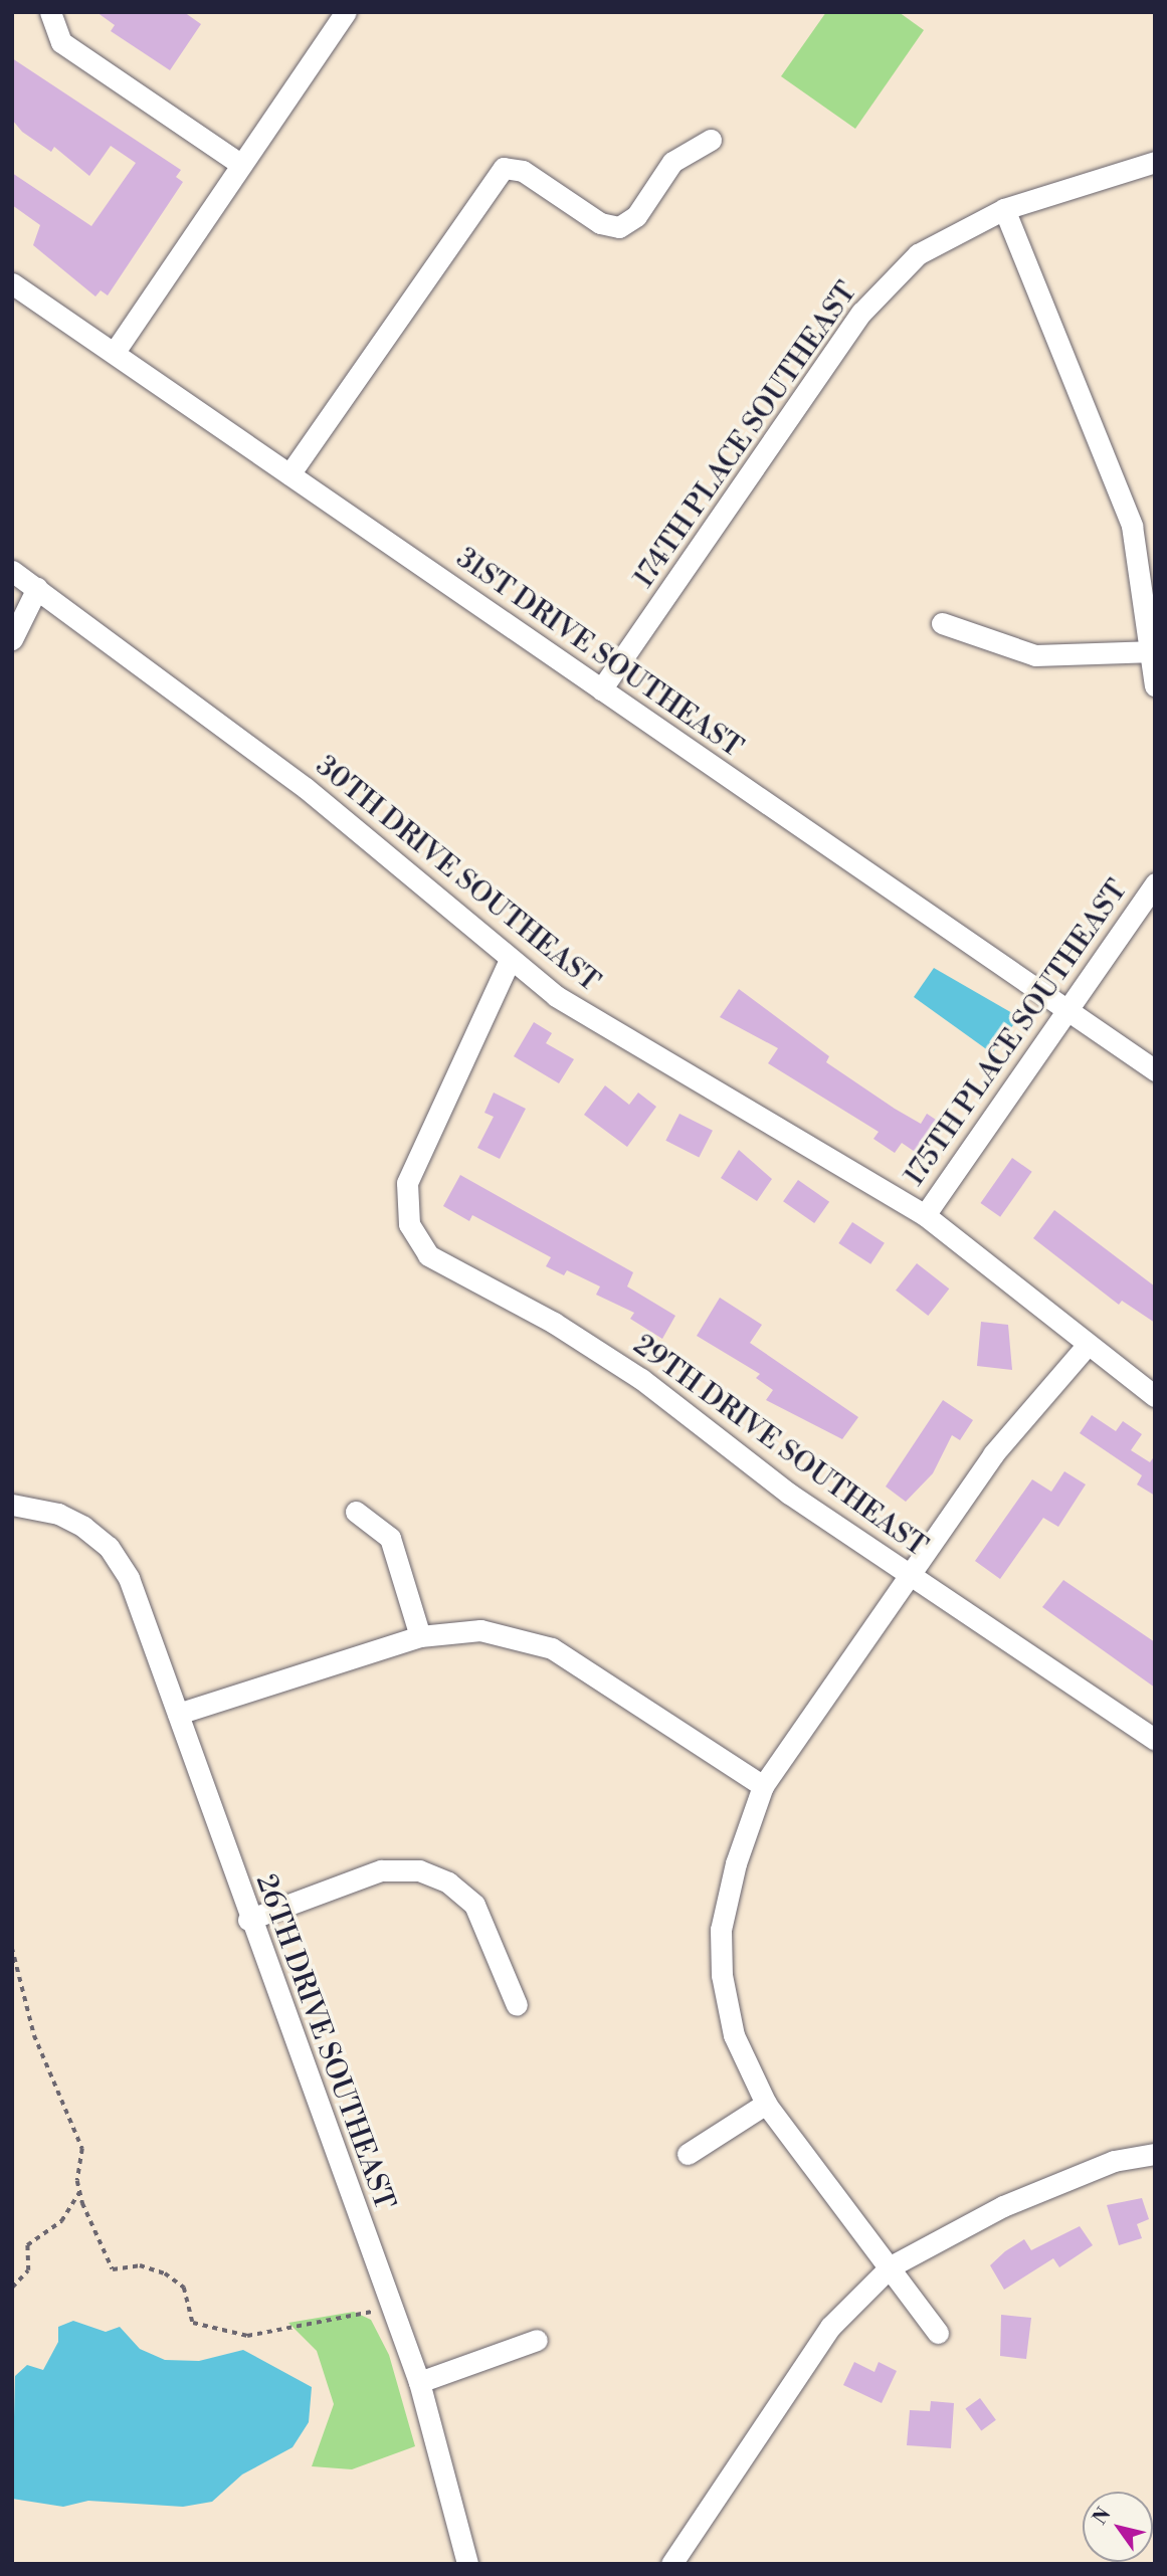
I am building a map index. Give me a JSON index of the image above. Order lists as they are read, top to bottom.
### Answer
{
  "streets": {
    "street": [
      "174TH PLACE SOUTHEAST",
      "31ST DRIVE SOUTHEAST",
      "30TH DRIVE SOUTHEAST",
      "175TH PLACE SOUTHEAST",
      "29TH DRIVE SOUTHEAST",
      "26TH DRIVE SOUTHEAST"
    ]
  },
  "crossings": [
    ["174TH PLACE SOUTHEAST", "31ST DRIVE SOUTHEAST"],
    ["31ST DRIVE SOUTHEAST", "175TH PLACE SOUTHEAST"],
    ["30TH DRIVE SOUTHEAST", "175TH PLACE SOUTHEAST"],
    ["30TH DRIVE SOUTHEAST", "29TH DRIVE SOUTHEAST"]
  ],
  "north": "top left"
}
